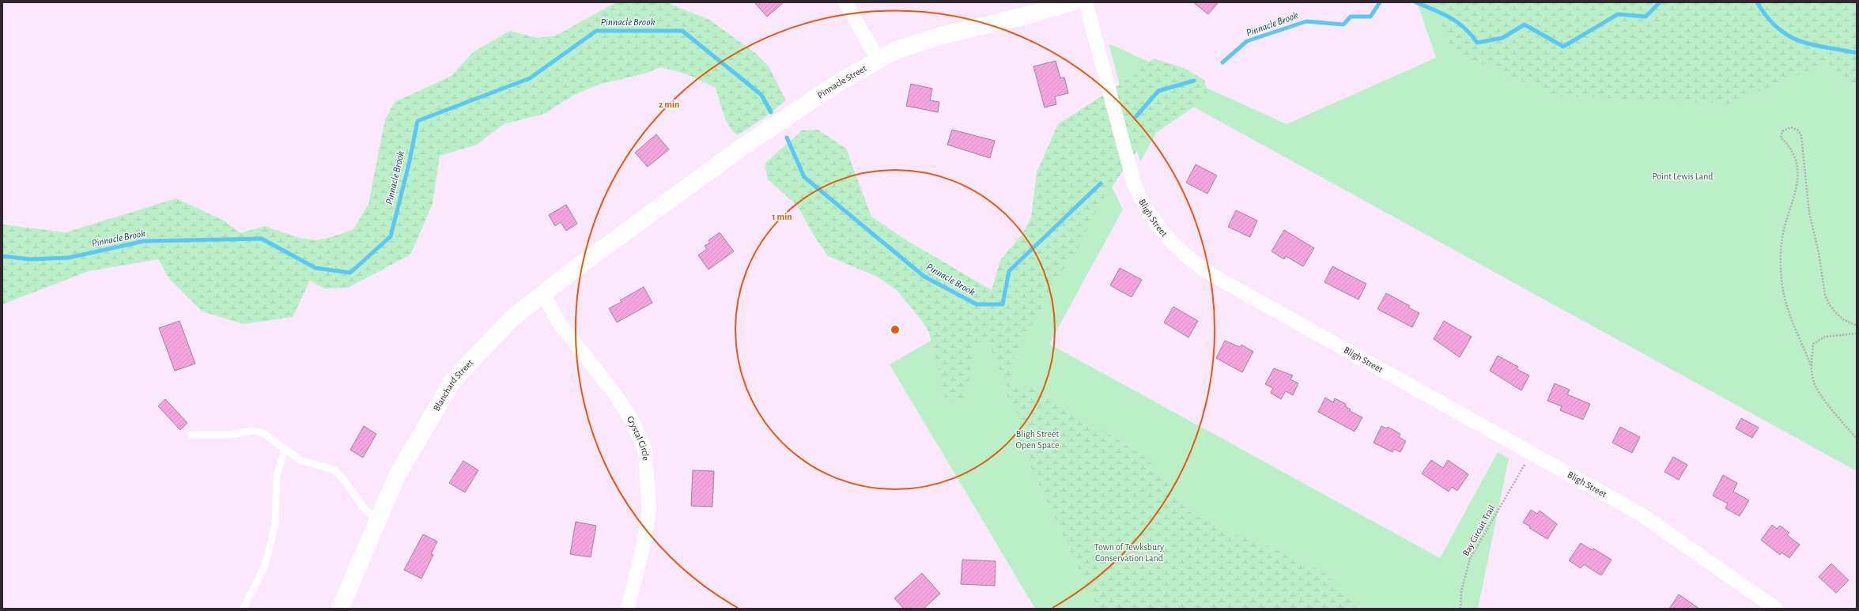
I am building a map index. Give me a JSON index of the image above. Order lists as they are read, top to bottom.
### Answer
{
  "streets": {
    "street": [
      "Pinnacle Street",
      "Bligh Street",
      "Blanchard Street",
      "Crystal Circle"
    ],
    "path": ["Bay Circuit Trail"]
  },
  "crossings": [
    ["Pinnacle Street", "Blanchard Street"],
    ["Blanchard Street", "Crystal Circle"]
  ],
  "water": ["Pinnacle Brook"],
  "parks": ["Point Lewis Land", "Bligh Street Open Space", "Town of Tewksbury Conservation Land"],
  "rings": ["2 min", "1 min"]
}
